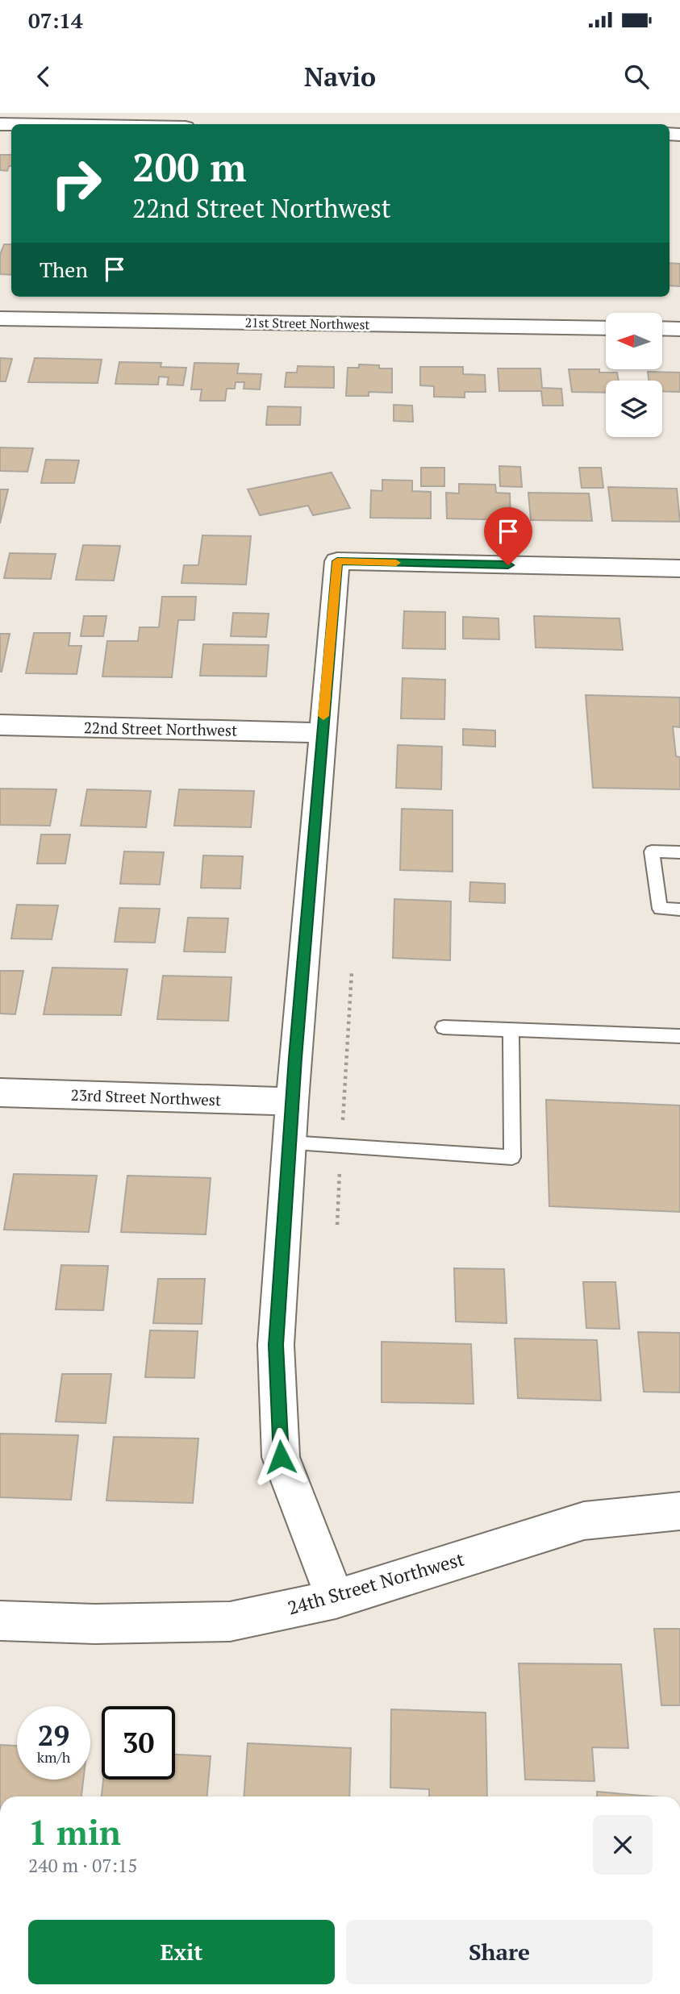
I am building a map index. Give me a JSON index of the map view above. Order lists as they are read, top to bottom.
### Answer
{
  "streets": {
    "street": [
      "21st Street Northwest",
      "22nd Street Northwest",
      "23rd Street Northwest",
      "24th Street Northwest"
    ]
  },
  "north": "left",
  "page": {
    "status": "07:14",
    "header": "Navio",
    "turn": ["200 m", "22nd Street Northwest"],
    "then": "Then",
    "speed": "29 km/h",
    "limit": "30",
    "heading": ["1 min", "240 m · 07:15"],
    "buttons": ["Exit", "Share"]
  }
}
